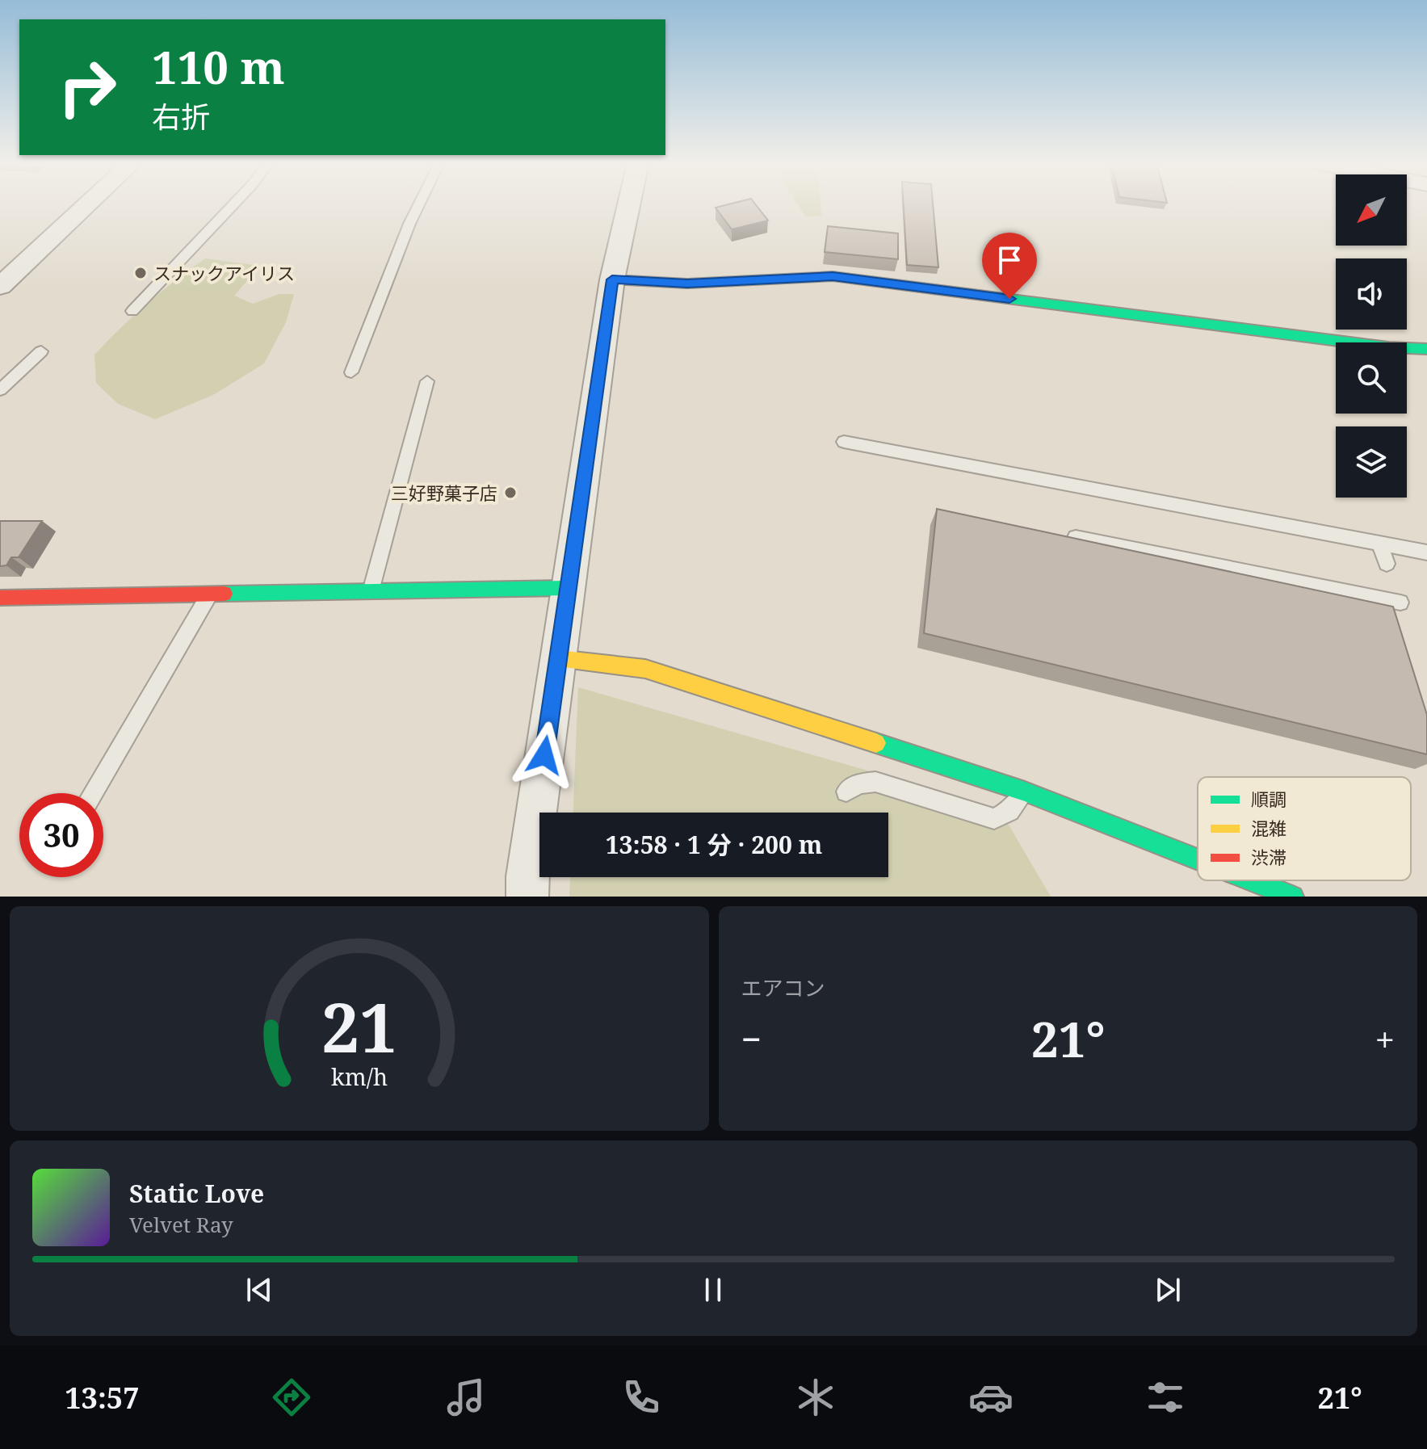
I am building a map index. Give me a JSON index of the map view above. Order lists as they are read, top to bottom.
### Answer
{
  "places": ["スナックアイリス", "三好野菓子店"],
  "legend": ["順調", "混雑", "渋滞"],
  "north": "bottom left",
  "page": {
    "turn": ["110 m", "右折"],
    "limit": "30",
    "trip": "13:58 · 1 分 · 200 m",
    "tile": "エアコン",
    "heat": ["−", "21°", "+"],
    "song": ["Static Love", "Velvet Ray"],
    "tabs": ["13:57", "21°"],
    "gauge": ["21", "km/h"]
  }
}
